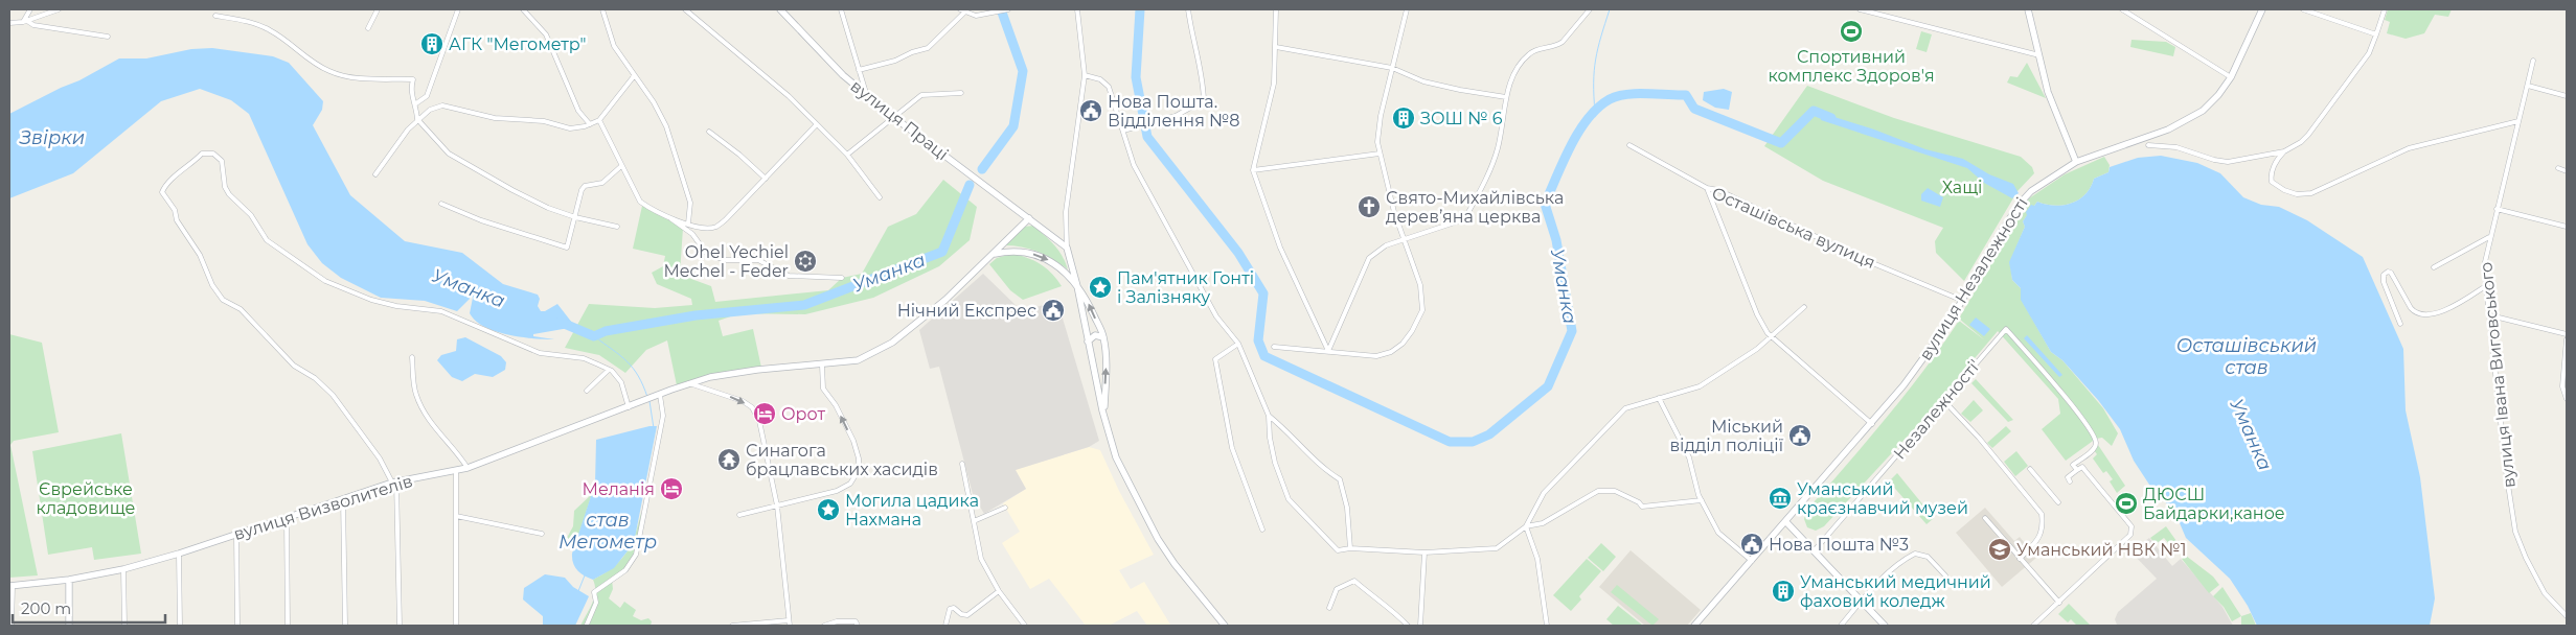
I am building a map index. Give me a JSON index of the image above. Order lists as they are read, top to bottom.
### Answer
{
  "streets": {
    "main road": ["вулиця Праці", "вулиця Незалежності", "вулиця Визволителів"],
    "street": ["Осташівська вулиця", "вулиця Івана Виговського", "Незалежності'"]
  },
  "crossings": [
    ["вулиця Праці", "вулиця Визволителів"],
    ["Осташівська вулиця", "вулиця Незалежності"]
  ],
  "water": [
    "Звірки",
    "Уманка",
    "Осташівський став",
    "став Мегометр"
  ],
  "parks": ["Хащі", "Єврейське кладовище"],
  "places": {
    "sports": ["Спортивний комплекс Здоров'я", "ДЮСШ Байдарки,каное"],
    "building": ["АГК \"Мегометр\"", "ЗОШ № 6", "Уманський медичний фаховий коледж"],
    "public building": [
      "Нова Пошта. Відділення №8",
      "Нічний Експрес",
      "Міський відділ поліції",
      "Нова Пошта №3"
    ],
    "church": ["Свято-Михайлівська деревʼяна церква"],
    "synagogue": ["Ohel Yechiel Mechel - Feder"],
    "place": ["Пам'ятник Гонті і Залізняку", "Могила цадика Нахмана"],
    "hotel": ["Орот", "Меланія"],
    "temple": ["Синагога брацлавських хасидів"],
    "museum": ["Уманський краєзнавчий музей"],
    "school or university": ["Уманський НВК №1"]
  },
  "scale_bar": "200 m"
}
